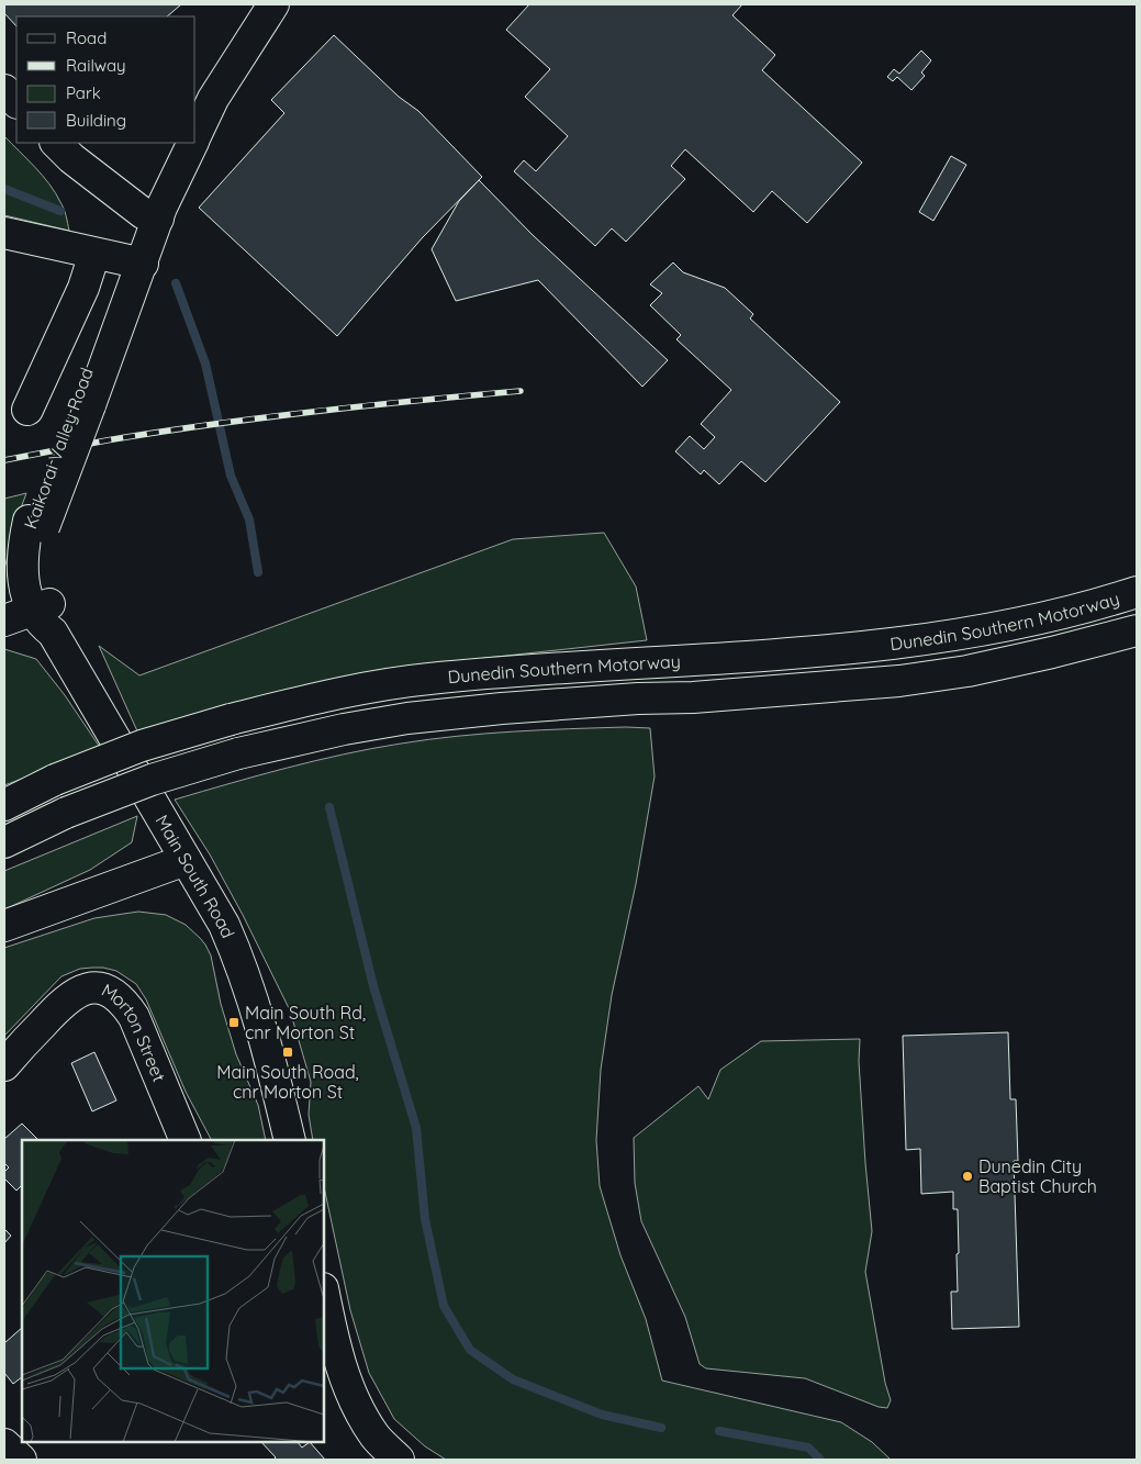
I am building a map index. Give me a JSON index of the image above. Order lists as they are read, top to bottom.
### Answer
{
  "streets": {
    "main road": [
      "Kaikorai Valley Road",
      "Dunedin Southern Motorway",
      "Main South Road",
      "Morton Street"
    ]
  },
  "crossings": [
    ["Kaikorai Valley Road", "Main South Road"]
  ],
  "places": {
    "transit": ["Main South Rd, cnr Morton St", "Main South Road, cnr Morton St"],
    "other": ["Dunedin City Baptist Church"]
  },
  "legend": [
    "Road",
    "Railway",
    "Park",
    "Building"
  ]
}
